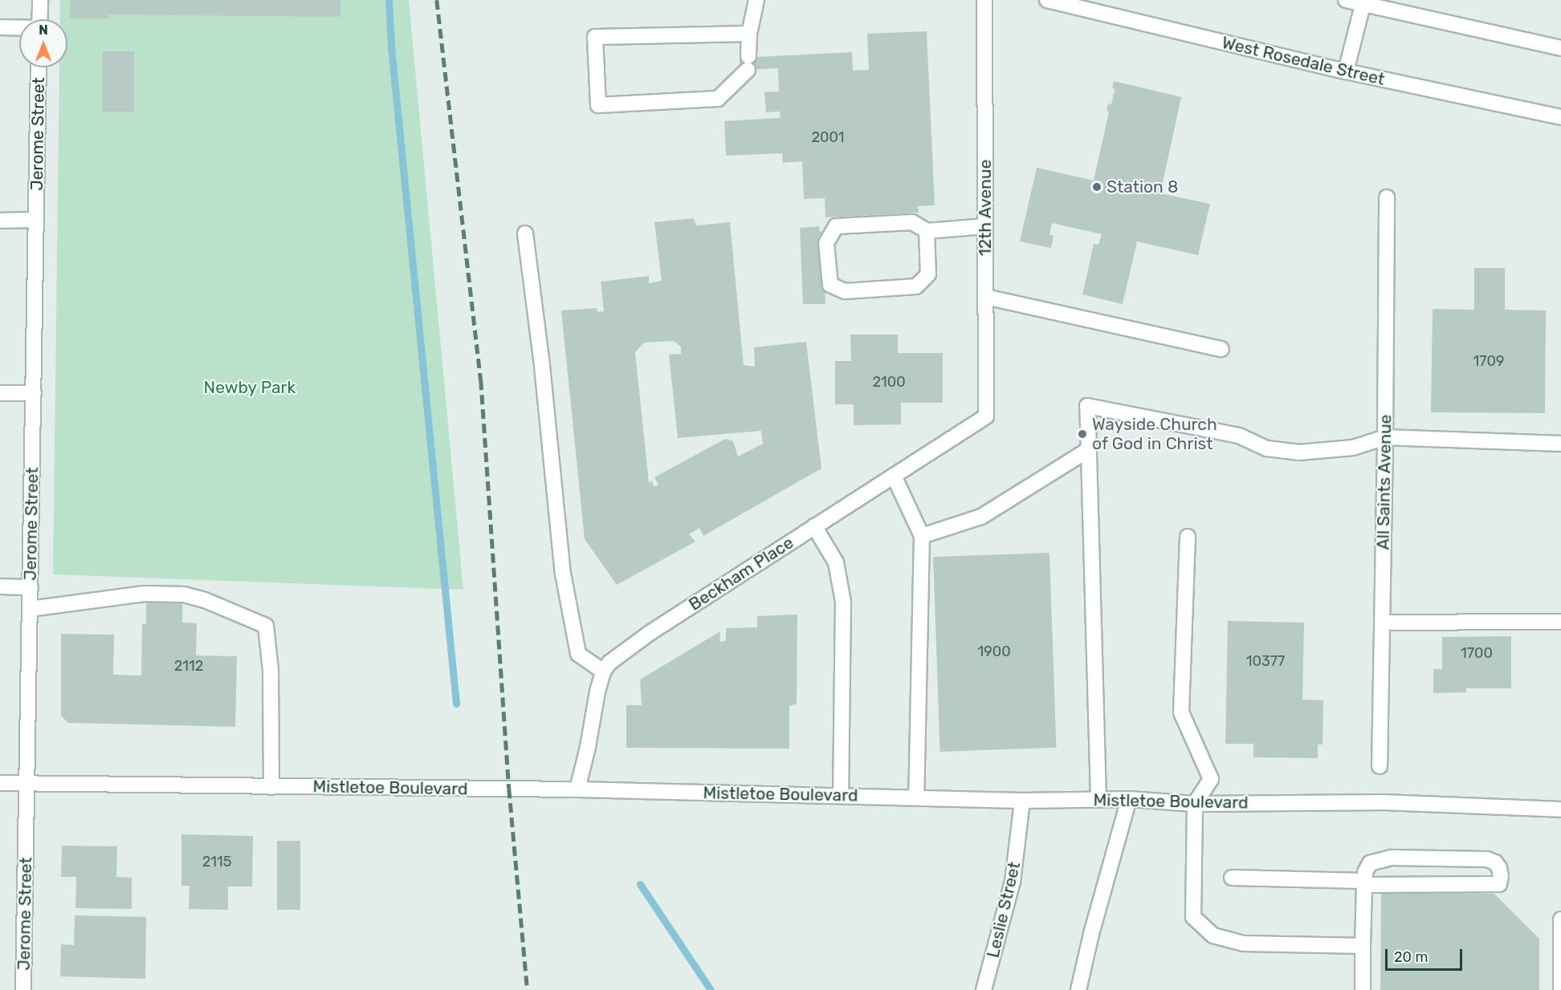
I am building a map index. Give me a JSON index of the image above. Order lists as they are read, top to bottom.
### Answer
{
  "streets": {
    "street": [
      "West Rosedale Street",
      "Jerome Street",
      "12th Avenue",
      "All Saints Avenue",
      "Beckham Place",
      "Mistletoe Boulevard",
      "Leslie Street"
    ]
  },
  "crossings": [
    ["Jerome Street", "Mistletoe Boulevard"],
    ["12th Avenue", "Beckham Place"],
    ["Mistletoe Boulevard", "Leslie Street"]
  ],
  "parks": ["Newby Park"],
  "places": ["Station 8", "Wayside Church of God in Christ"],
  "house_numbers": [
    "2001",
    "1709",
    "2100",
    "1900",
    "1700",
    "10377",
    "2112",
    "2115"
  ],
  "scale_bar": "20 m",
  "north": "top"
}
